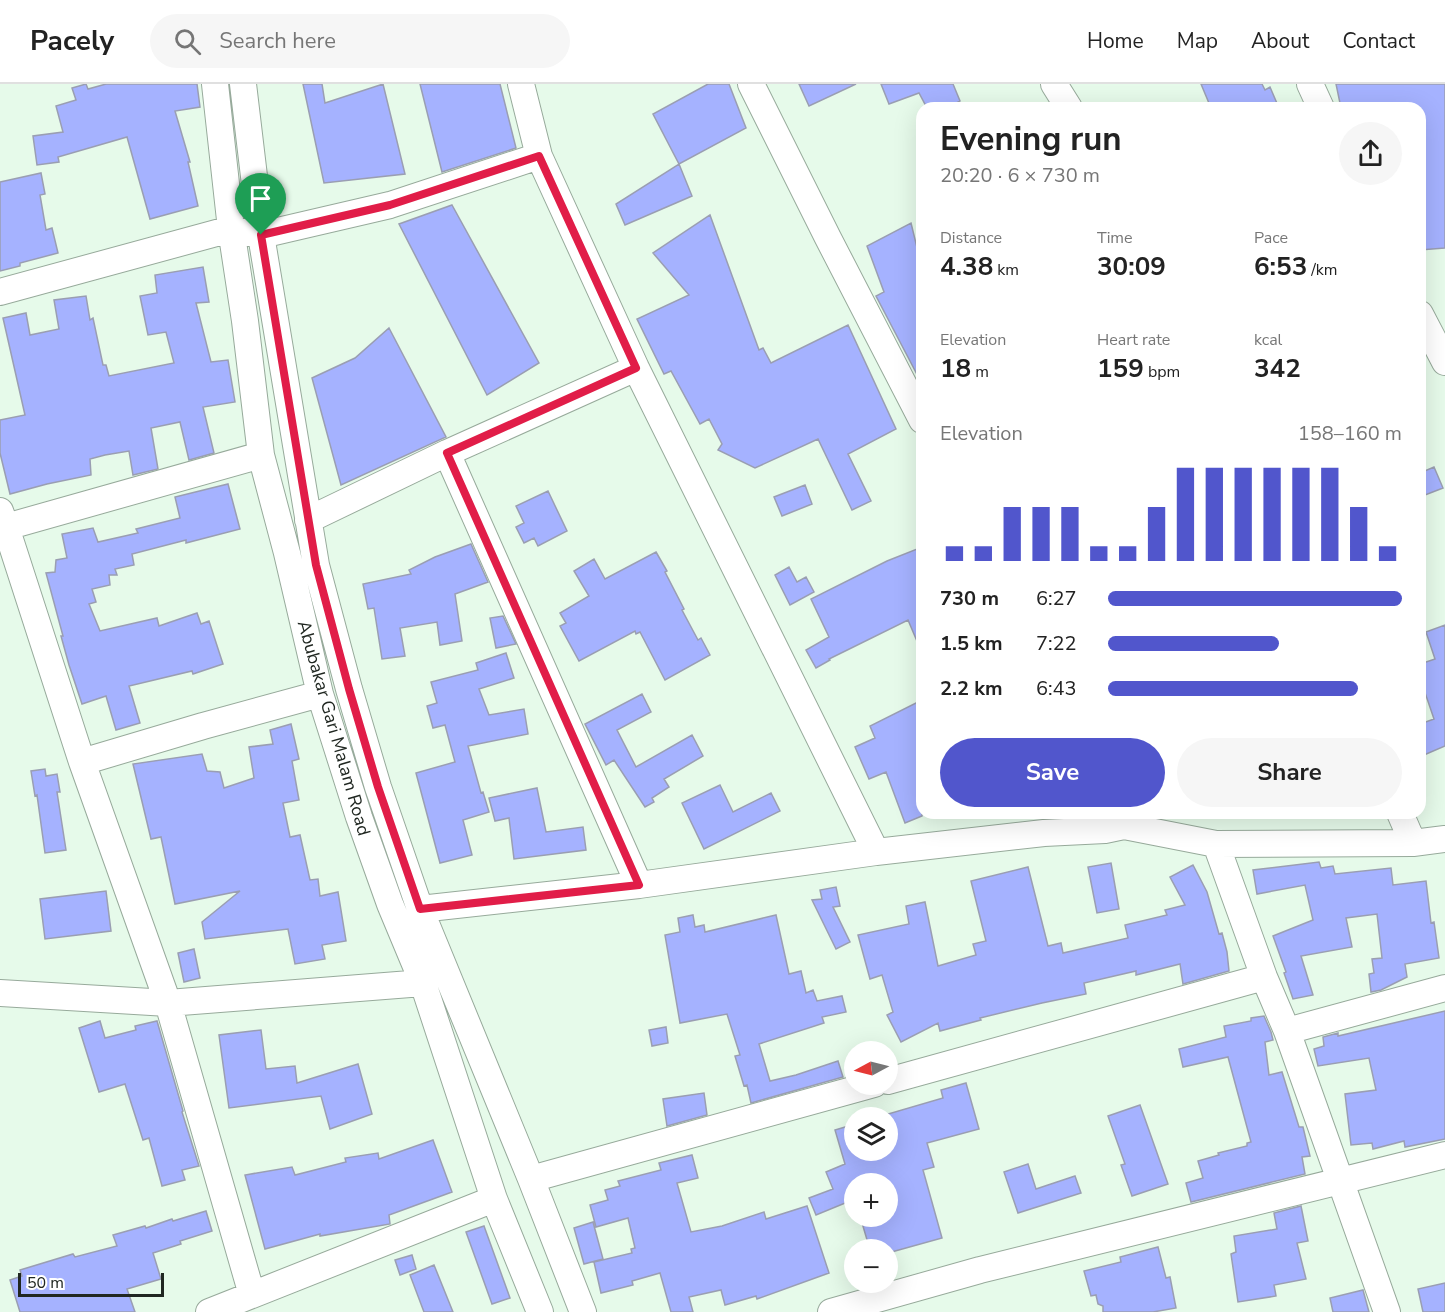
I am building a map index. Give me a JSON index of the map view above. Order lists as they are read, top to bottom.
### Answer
{
  "streets": {
    "street": ["Abubakar Gari Malam Road"]
  },
  "scale_bar": "50 m",
  "north": "left",
  "page": {
    "header": "Pacely",
    "search": "Search here",
    "nav": [
      "Home",
      "Map",
      "About",
      "Contact"
    ],
    "heading": ["Evening run", "20:20 · 6 × 730 m"],
    "stats": [
      ["Distance", "4.38 km"],
      ["Time", "30:09"],
      ["Pace", "6:53 /km"],
      ["Elevation", "18 m"],
      ["Heart rate", "159 bpm"],
      ["kcal", "342"]
    ],
    "chart": ["Elevation", "158–160 m"],
    "list": [
      {
        "name": "730 m",
        "note": "6:27"
      },
      {
        "name": "1.5 km",
        "note": "7:22"
      },
      {
        "name": "2.2 km",
        "note": "6:43"
      }
    ],
    "buttons": ["Save", "Share"],
    "map_buttons": ["+", "−"],
    "scale": "50 m"
  }
}
